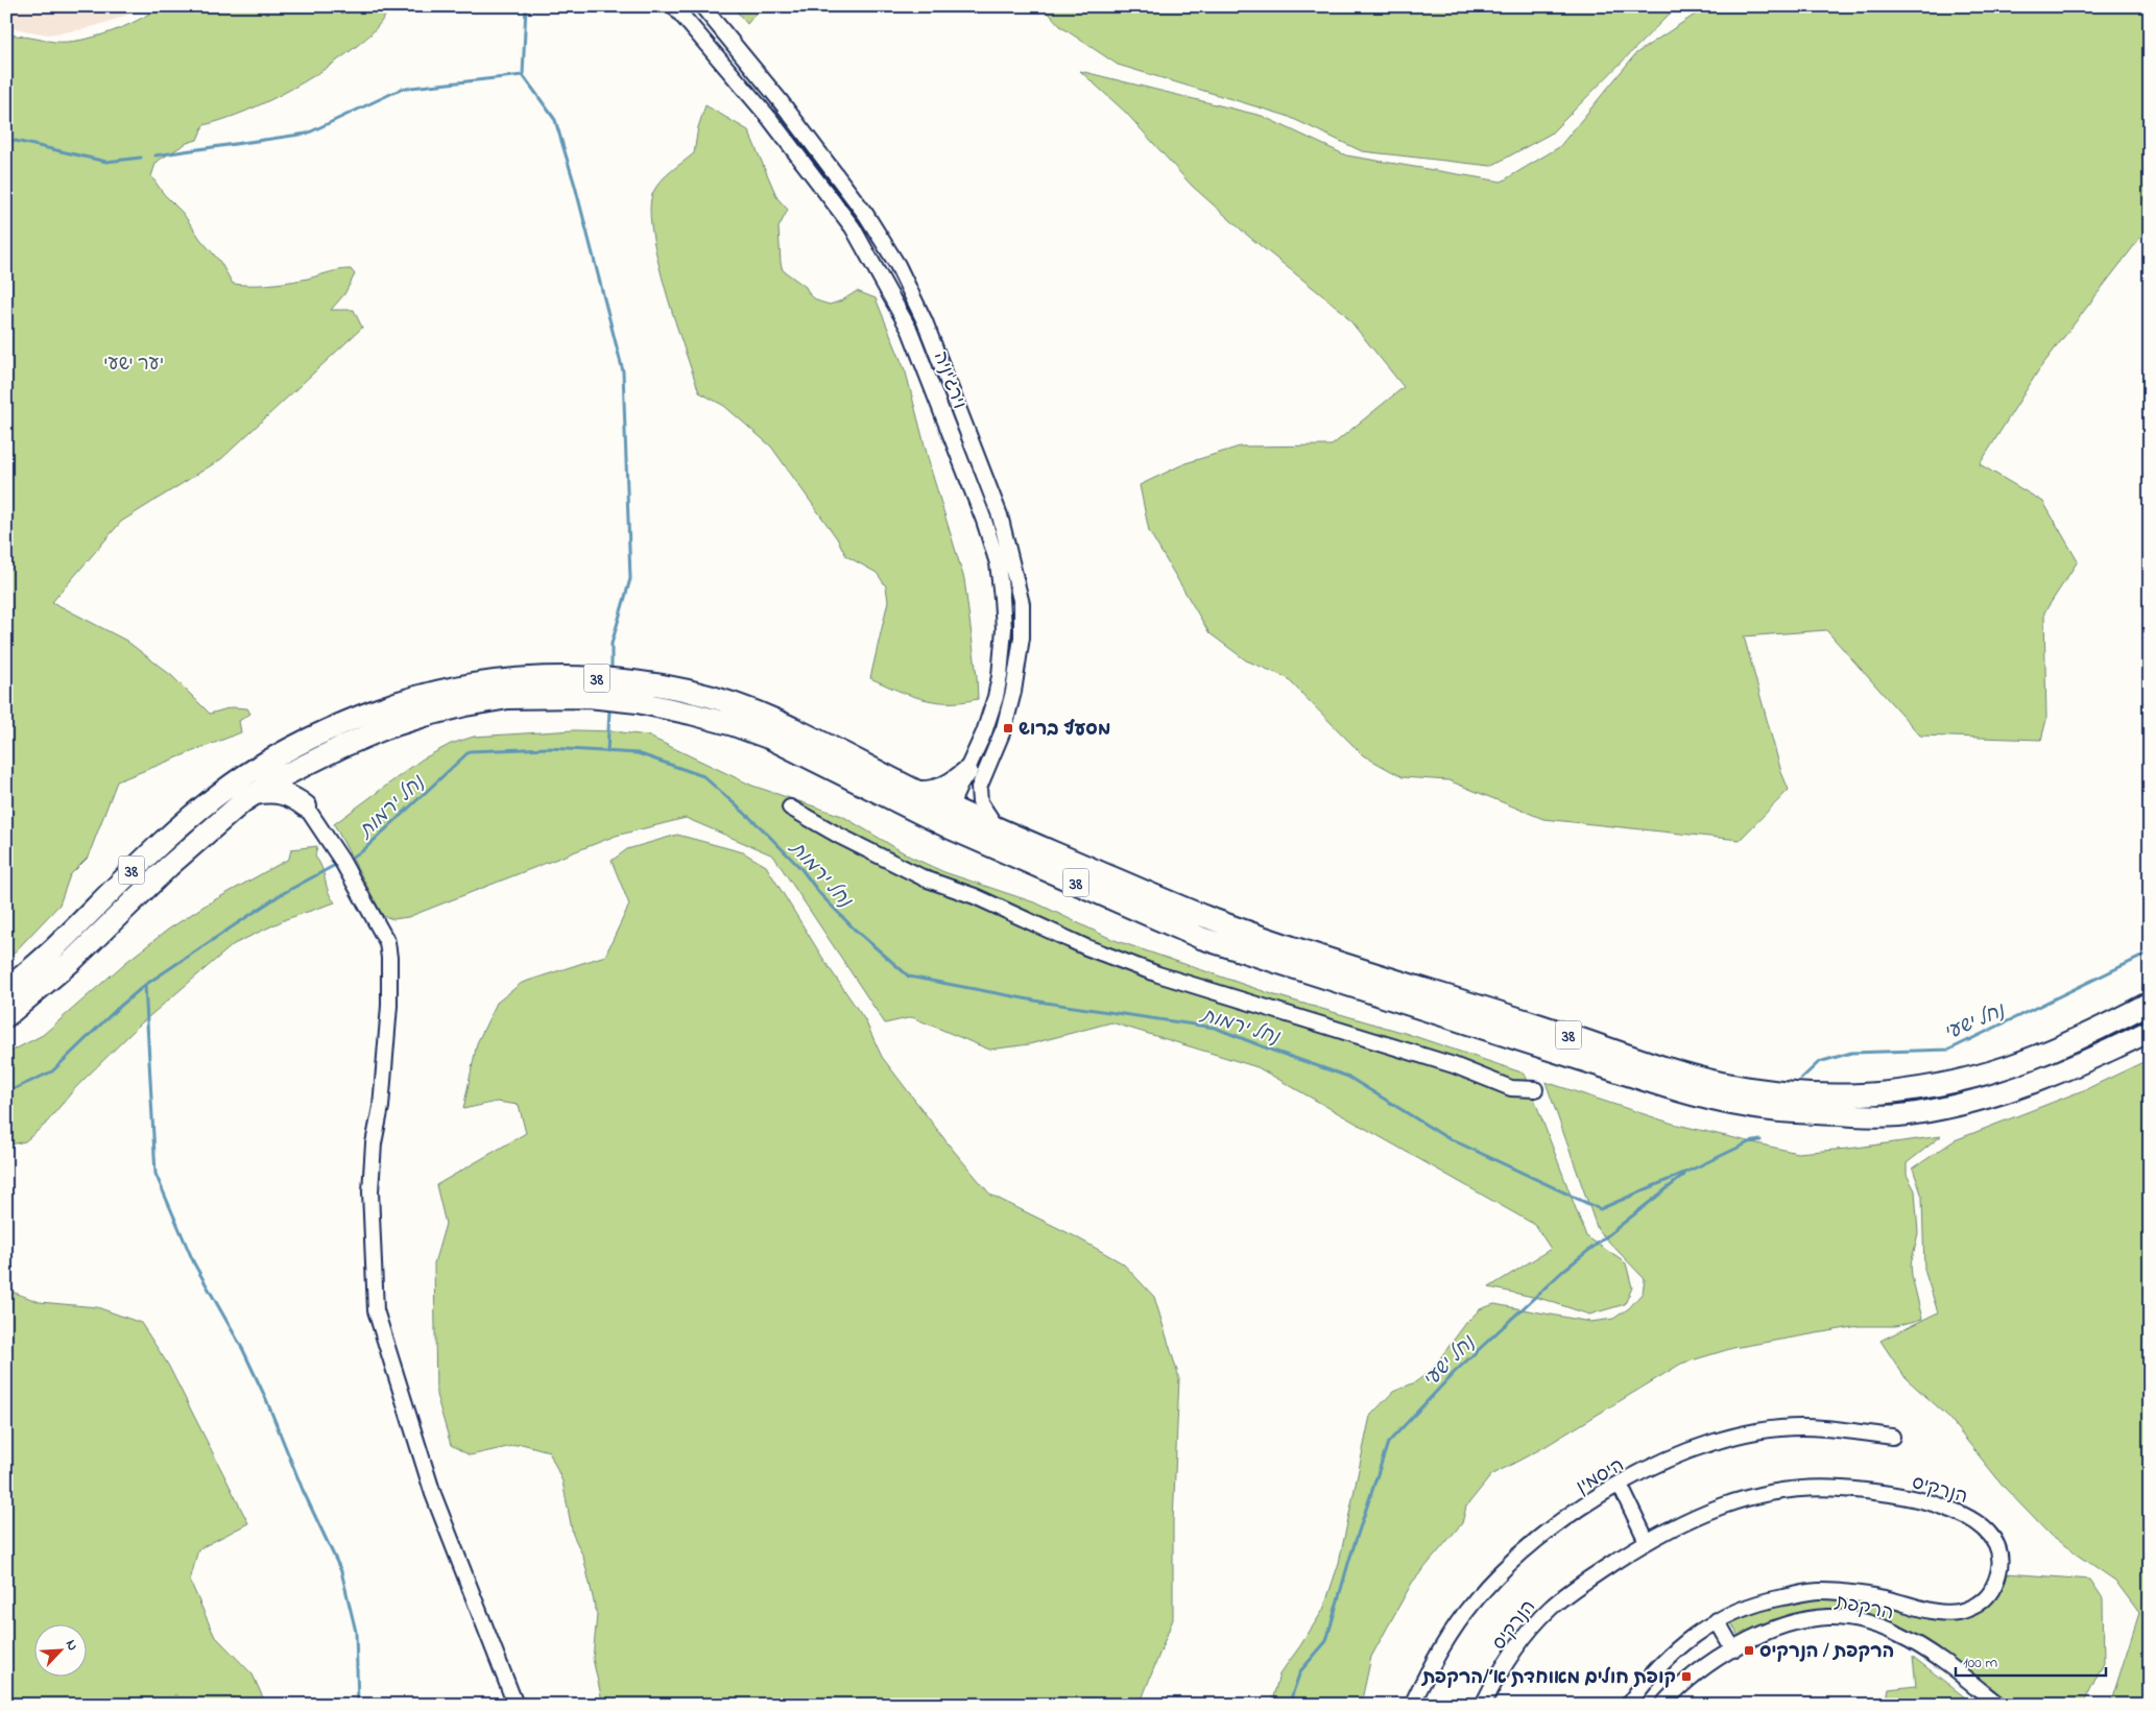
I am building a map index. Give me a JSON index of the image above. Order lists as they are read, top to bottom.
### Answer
{
  "streets": {
    "highway": ["38"],
    "street": [
      "וירג'יניה",
      "היסמין",
      "הנרקיס",
      "הרקפת"
    ]
  },
  "crossings": [
    ["וירג'יניה", "38"]
  ],
  "water": ["נחל ירמות", "נחל ישעי"],
  "parks": ["יער ישעי"],
  "places": {
    "transit": ["מסעף ברוש", "הרקפת / הנרקיס", "קופת חולים מאוחדת א׳/הרקפת"]
  },
  "scale_bar": "100 m",
  "north": "top right"
}
